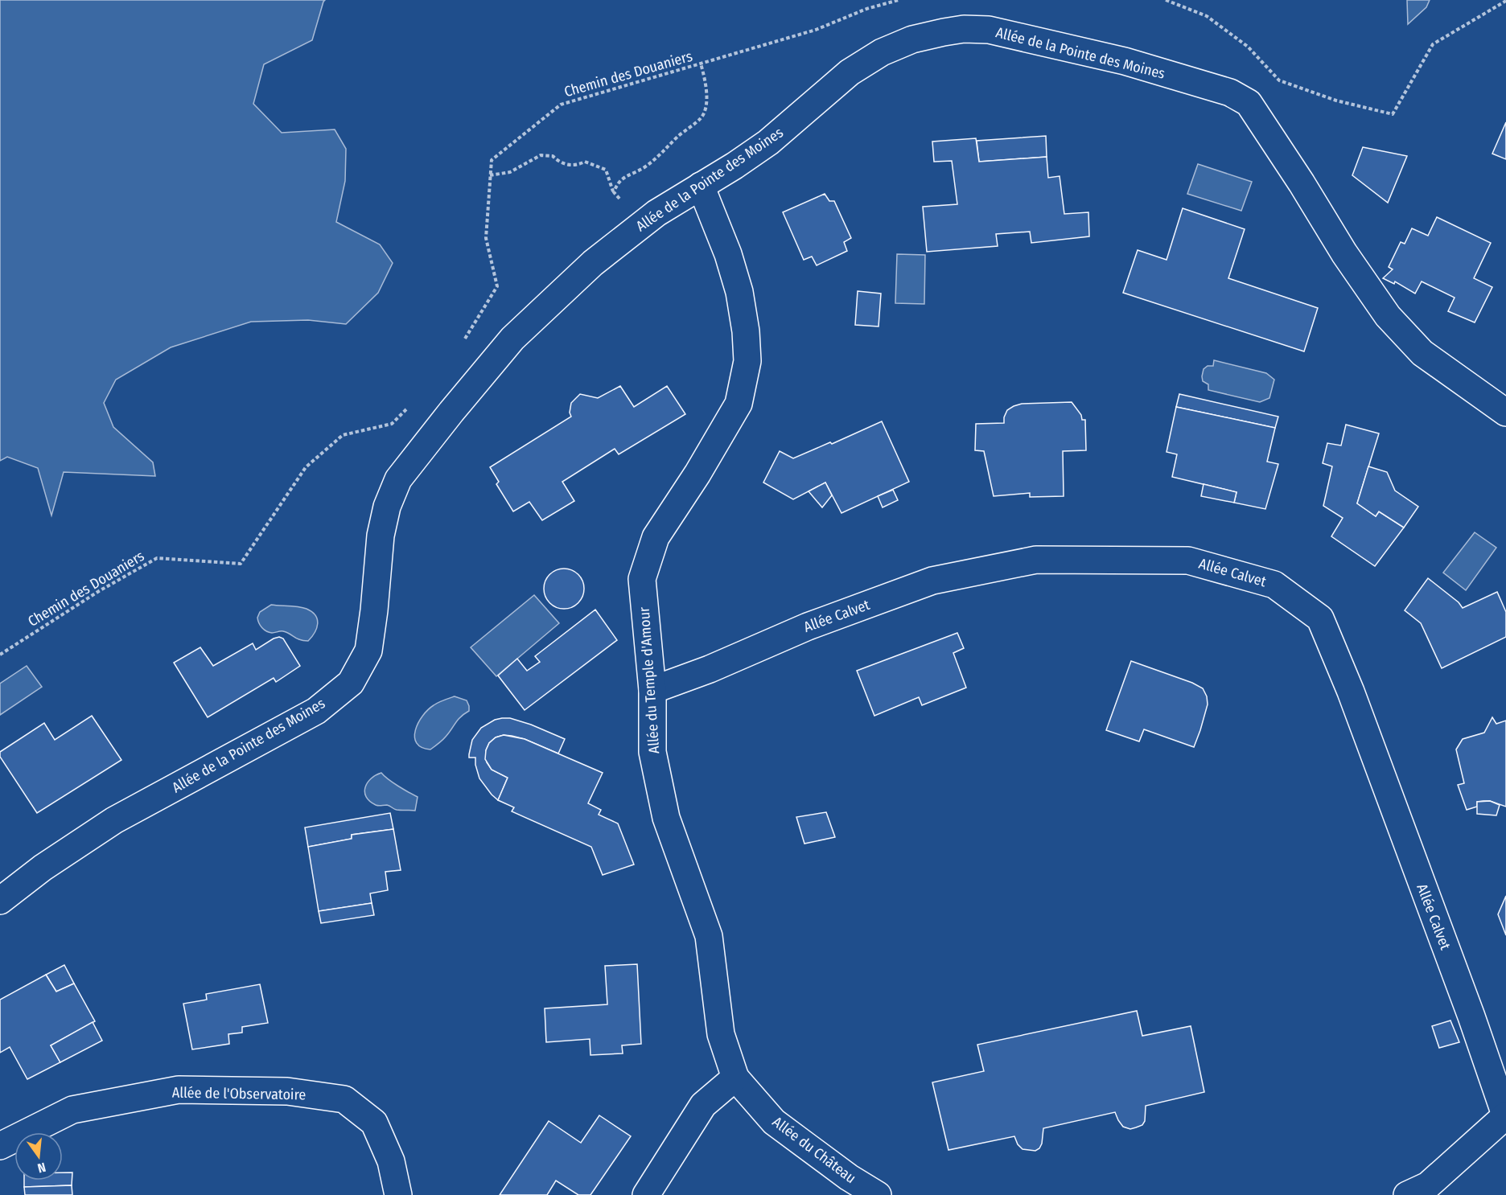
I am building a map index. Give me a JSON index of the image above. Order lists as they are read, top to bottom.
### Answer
{
  "streets": {
    "street": [
      "Allée de la Pointe des Moines",
      "Allée Calvet",
      "Allée du Temple d'Amour",
      "Allée de l'Observatoire",
      "Allée du Château"
    ],
    "path": ["Chemin des Douaniers"]
  },
  "crossings": [
    ["Allée de la Pointe des Moines", "Allée du Temple d'Amour"],
    ["Allée Calvet", "Allée du Temple d'Amour"],
    ["Allée du Temple d'Amour", "Allée du Château"]
  ],
  "north": "bottom"
}
